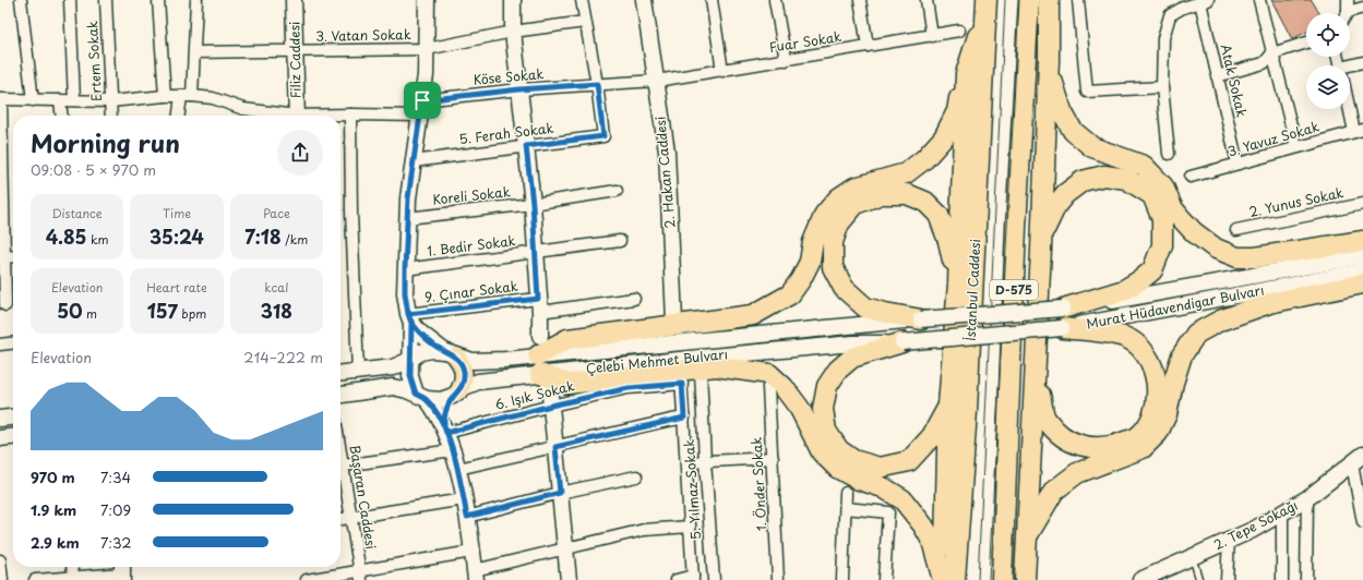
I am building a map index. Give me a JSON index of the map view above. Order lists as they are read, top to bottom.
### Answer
{
  "streets": {
    "highway": ["İstanbul Caddesi", "D-575"],
    "main road": [
      "Filiz Caddesi",
      "2. Hakan Caddesi",
      "Murat Hüdavendigar Bulvarı",
      "Çelebi Mehmet Bulvarı",
      "2. Tepe Sokağı"
    ],
    "street": [
      "3. Vatan Sokak",
      "Fuar Sokak",
      "Ertem Sokak",
      "Köse Sokak",
      "Atak Sokak",
      "5. Ferah Sokak",
      "3. Yavuz Sokak",
      "Koreli Sokak",
      "2. Yunus Sokak",
      "1. Bedir Sokak",
      "9. Çınar Sokak",
      "6. Işık Sokak",
      "1. Önder Sokak",
      "5. Yılmaz Sokak",
      "Başaran Caddesi"
    ]
  },
  "crossings": [
    ["3. Vatan Sokak", "Filiz Caddesi"],
    ["Fuar Sokak", "Köse Sokak"],
    ["Fuar Sokak", "2. Hakan Caddesi"],
    ["Köse Sokak", "5. Ferah Sokak"],
    ["Köse Sokak", "2. Hakan Caddesi"],
    ["Atak Sokak", "3. Yavuz Sokak"],
    ["Murat Hüdavendigar Bulvarı", "Çelebi Mehmet Bulvarı"]
  ],
  "page": {
    "heading": ["Morning run", "09:08 · 5 × 970 m"],
    "stats": [
      ["Distance", "4.85 km"],
      ["Time", "35:24"],
      ["Pace", "7:18 /km"],
      ["Elevation", "50 m"],
      ["Heart rate", "157 bpm"],
      ["kcal", "318"]
    ],
    "chart": ["Elevation", "214–222 m"],
    "list": [
      {
        "name": "970 m",
        "note": "7:34"
      },
      {
        "name": "1.9 km",
        "note": "7:09"
      },
      {
        "name": "2.9 km",
        "note": "7:32"
      }
    ]
  }
}
